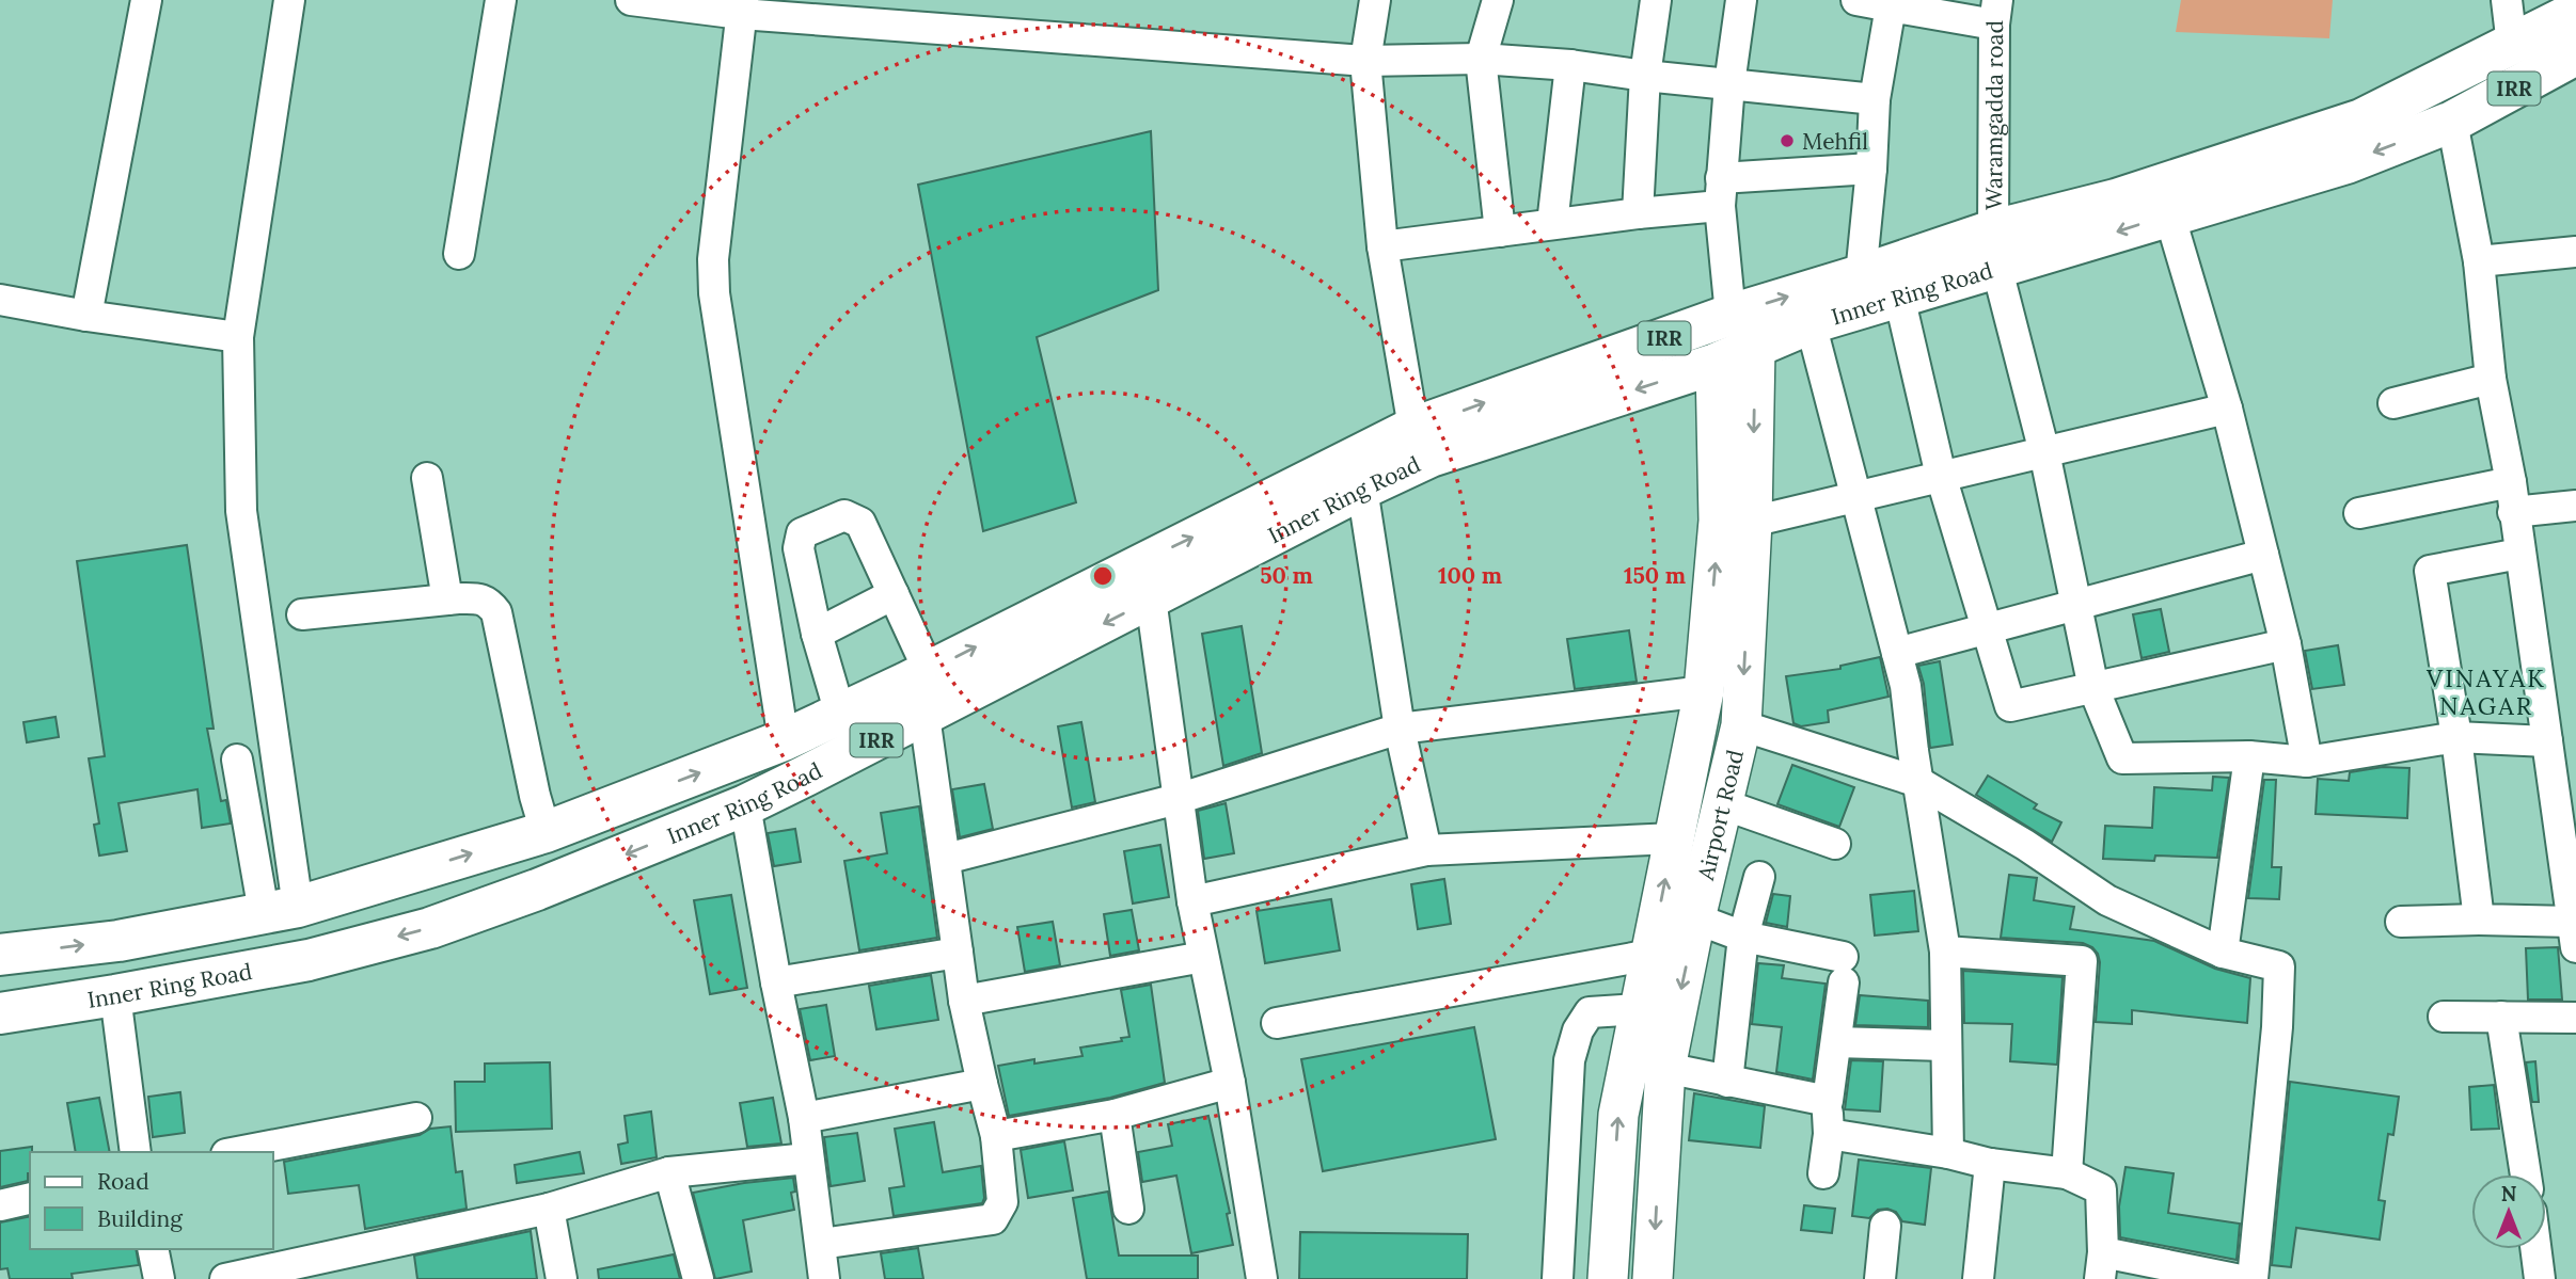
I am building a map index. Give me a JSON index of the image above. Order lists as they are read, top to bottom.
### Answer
{
  "streets": {
    "highway": ["IRR", "Inner Ring Road"],
    "main road": ["Airport Road"],
    "street": ["Waramgadda road"]
  },
  "crossings": [
    ["Waramgadda road", "Inner Ring Road"],
    ["Inner Ring Road", "Airport Road"]
  ],
  "districts": ["VINAYAK NAGAR"],
  "places": ["Mehfil"],
  "legend": ["Road", "Building"],
  "north": "top",
  "rings": ["50 m", "100 m", "150 m"]
}
